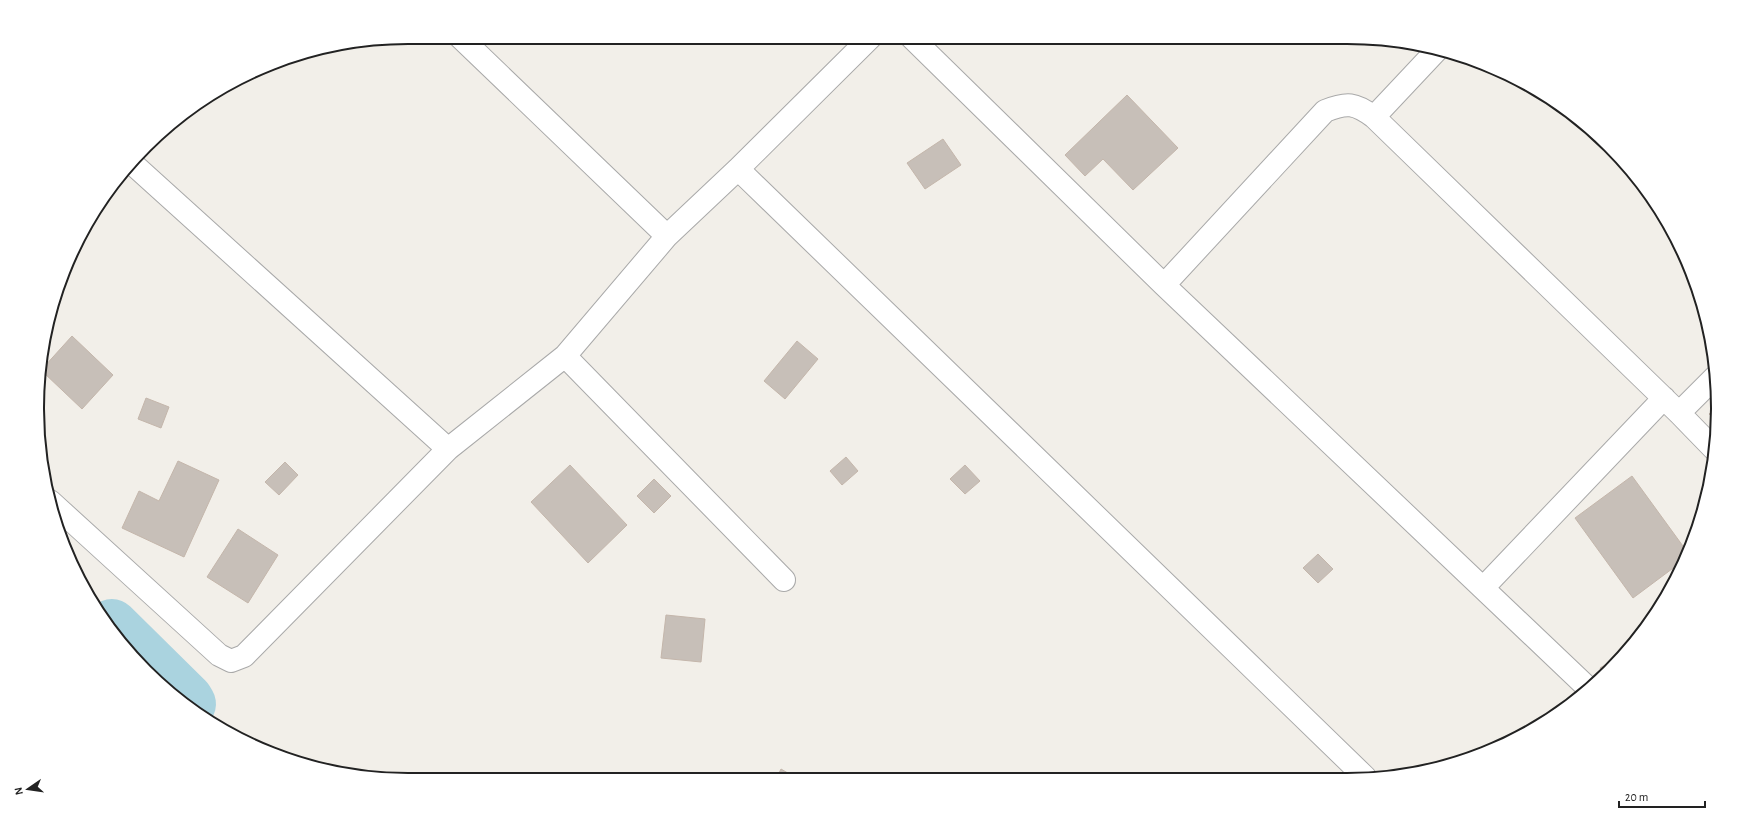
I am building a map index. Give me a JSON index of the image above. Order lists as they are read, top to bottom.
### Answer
{
  "scale_bar": "20 m",
  "north": "left"
}
